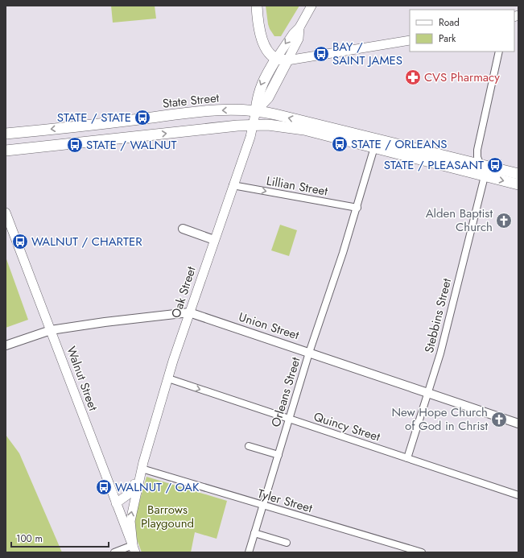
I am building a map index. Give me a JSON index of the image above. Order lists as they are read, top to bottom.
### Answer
{
  "streets": {
    "main road": ["State Street", "Oak Street", "Walnut Street"],
    "street": [
      "Lillian Street",
      "Stebbins Street",
      "Union Street",
      "Orleans Street",
      "Quincy Street",
      "Tyler Street"
    ]
  },
  "crossings": [
    ["State Street", "Oak Street"],
    ["State Street", "Stebbins Street"],
    ["State Street", "Orleans Street"],
    ["Lillian Street", "Oak Street"],
    ["Lillian Street", "Orleans Street"],
    ["Oak Street", "Union Street"],
    ["Oak Street", "Walnut Street"],
    ["Oak Street", "Quincy Street"],
    ["Oak Street", "Tyler Street"],
    ["Stebbins Street", "Union Street"],
    ["Stebbins Street", "Quincy Street"],
    ["Union Street", "Walnut Street"],
    ["Union Street", "Orleans Street"],
    ["Orleans Street", "Quincy Street"],
    ["Orleans Street", "Tyler Street"]
  ],
  "one_way": ["Lillian Street"],
  "parks": ["Barrows Playgound"],
  "places": {
    "bus stop": [
      "BAY / SAINT JAMES",
      "STATE / STATE",
      "STATE / ORLEANS",
      "STATE / WALNUT",
      "STATE / PLEASANT",
      "WALNUT / CHARTER",
      "WALNUT / OAK"
    ],
    "pharmacy": ["CVS Pharmacy"],
    "church": ["Alden Baptist Church", "New Hope Church of God in Christ"]
  },
  "legend": ["Road", "Park"],
  "scale_bar": "100 m"
}
